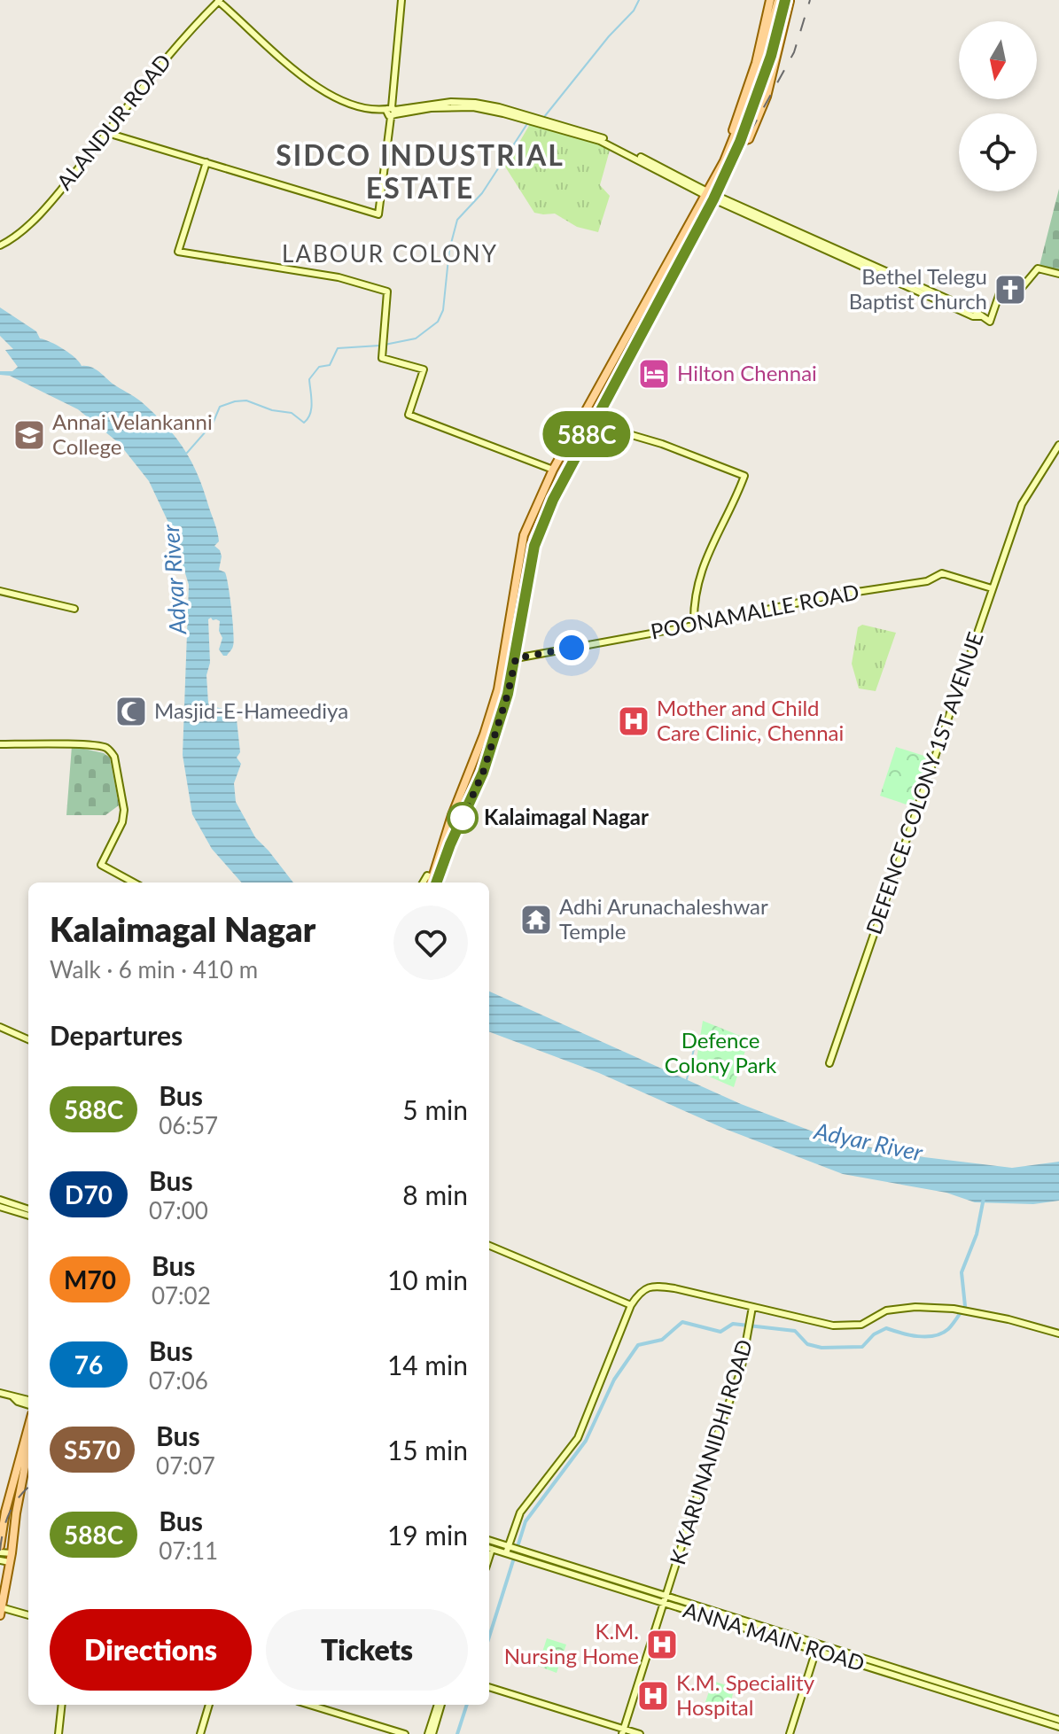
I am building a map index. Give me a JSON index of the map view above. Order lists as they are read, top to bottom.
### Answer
{
  "streets": {
    "street": [
      "ALANDUR ROAD",
      "POONAMALLE ROAD",
      "DEFENCE COLONY 1ST AVENUE",
      "K KARUNANIDHI ROAD",
      "ANNA MAIN ROAD"
    ]
  },
  "crossings": [
    ["POONAMALLE ROAD", "DEFENCE COLONY 1ST AVENUE"],
    ["K KARUNANIDHI ROAD", "ANNA MAIN ROAD"]
  ],
  "districts": ["SIDCO INDUSTRIAL ESTATE", "LABOUR COLONY"],
  "water": ["Adyar River"],
  "parks": ["Defence Colony Park"],
  "places": {
    "church": ["Bethel Telegu Baptist Church"],
    "hotel": ["Hilton Chennai"],
    "school or university": ["Annai Velankanni College"],
    "mosque": ["Masjid-E-Hameediya"],
    "hospital": ["Mother and Child Care Clinic, Chennai", "K.M. Nursing Home", "K.M. Speciality Hospital"],
    "other": ["Kalaimagal Nagar"],
    "temple": ["Adhi Arunachaleshwar Temple"]
  },
  "lines": ["bus line 588C"],
  "north": "bottom",
  "page": {
    "on_map": "588C",
    "heading": [
      ["Kalaimagal Nagar", "Walk · 6 min · 410 m"],
      "Departures"
    ],
    "list": [
      {
        "mark": "588C",
        "name": "Bus",
        "note": "06:57",
        "value": "5 min"
      },
      {
        "mark": "D70",
        "name": "Bus",
        "note": "07:00",
        "value": "8 min"
      },
      {
        "mark": "M70",
        "name": "Bus",
        "note": "07:02",
        "value": "10 min"
      },
      {
        "mark": "76",
        "name": "Bus",
        "note": "07:06",
        "value": "14 min"
      },
      {
        "mark": "S570",
        "name": "Bus",
        "note": "07:07",
        "value": "15 min"
      },
      {
        "mark": "588C",
        "name": "Bus",
        "note": "07:11",
        "value": "19 min"
      }
    ],
    "buttons": ["Directions", "Tickets"]
  }
}
